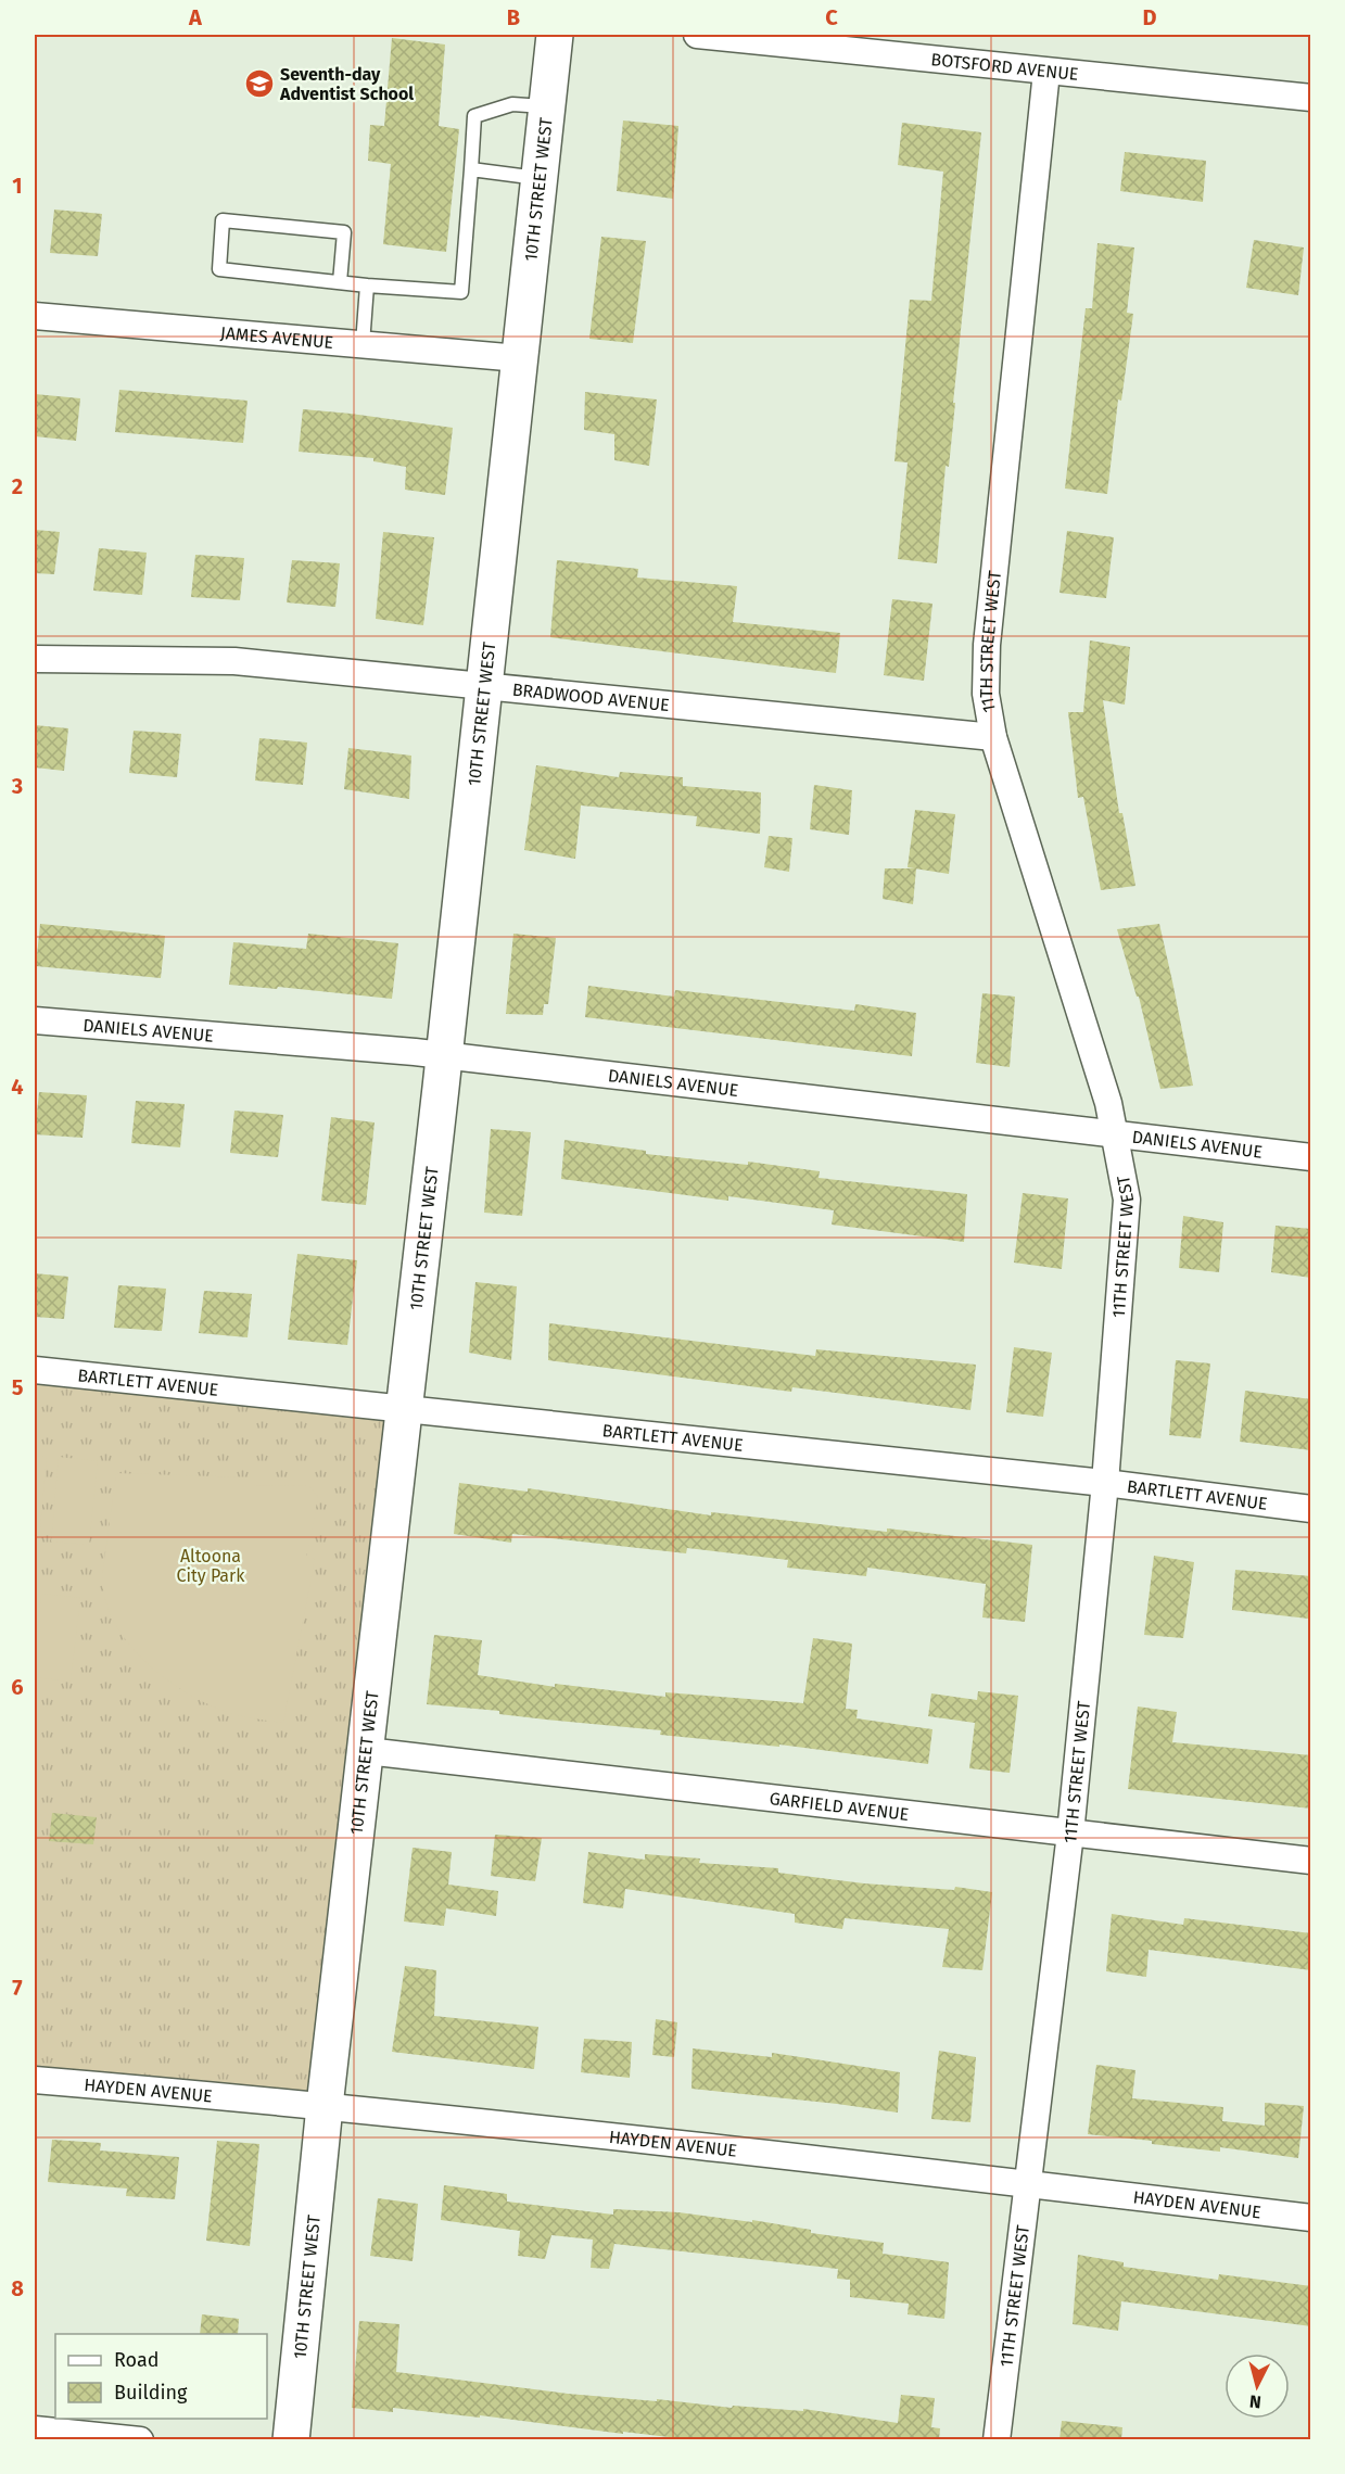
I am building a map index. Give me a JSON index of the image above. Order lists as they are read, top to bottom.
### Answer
{
  "streets": {
    "street": [
      "BOTSFORD AVENUE",
      "10TH STREET WEST",
      "JAMES AVENUE",
      "11TH STREET WEST",
      "BRADWOOD AVENUE",
      "DANIELS AVENUE",
      "BARTLETT AVENUE",
      "GARFIELD AVENUE",
      "HAYDEN AVENUE"
    ]
  },
  "crossings": [
    ["BOTSFORD AVENUE", "11TH STREET WEST"],
    ["10TH STREET WEST", "JAMES AVENUE"],
    ["10TH STREET WEST", "BRADWOOD AVENUE"],
    ["10TH STREET WEST", "DANIELS AVENUE"],
    ["10TH STREET WEST", "BARTLETT AVENUE"],
    ["10TH STREET WEST", "GARFIELD AVENUE"],
    ["10TH STREET WEST", "HAYDEN AVENUE"],
    ["11TH STREET WEST", "BRADWOOD AVENUE"],
    ["11TH STREET WEST", "DANIELS AVENUE"],
    ["11TH STREET WEST", "BARTLETT AVENUE"],
    ["11TH STREET WEST", "GARFIELD AVENUE"],
    ["11TH STREET WEST", "HAYDEN AVENUE"]
  ],
  "parks": ["Altoona City Park"],
  "places": {
    "school or university": ["Seventh-day Adventist School"]
  },
  "legend": ["Road", "Building"],
  "north": "bottom",
  "grid": {
    "columns": [
      "A",
      "B",
      "C",
      "D"
    ],
    "rows": [
      "1",
      "2",
      "3",
      "4",
      "5",
      "6",
      "7",
      "8"
    ]
  }
}
